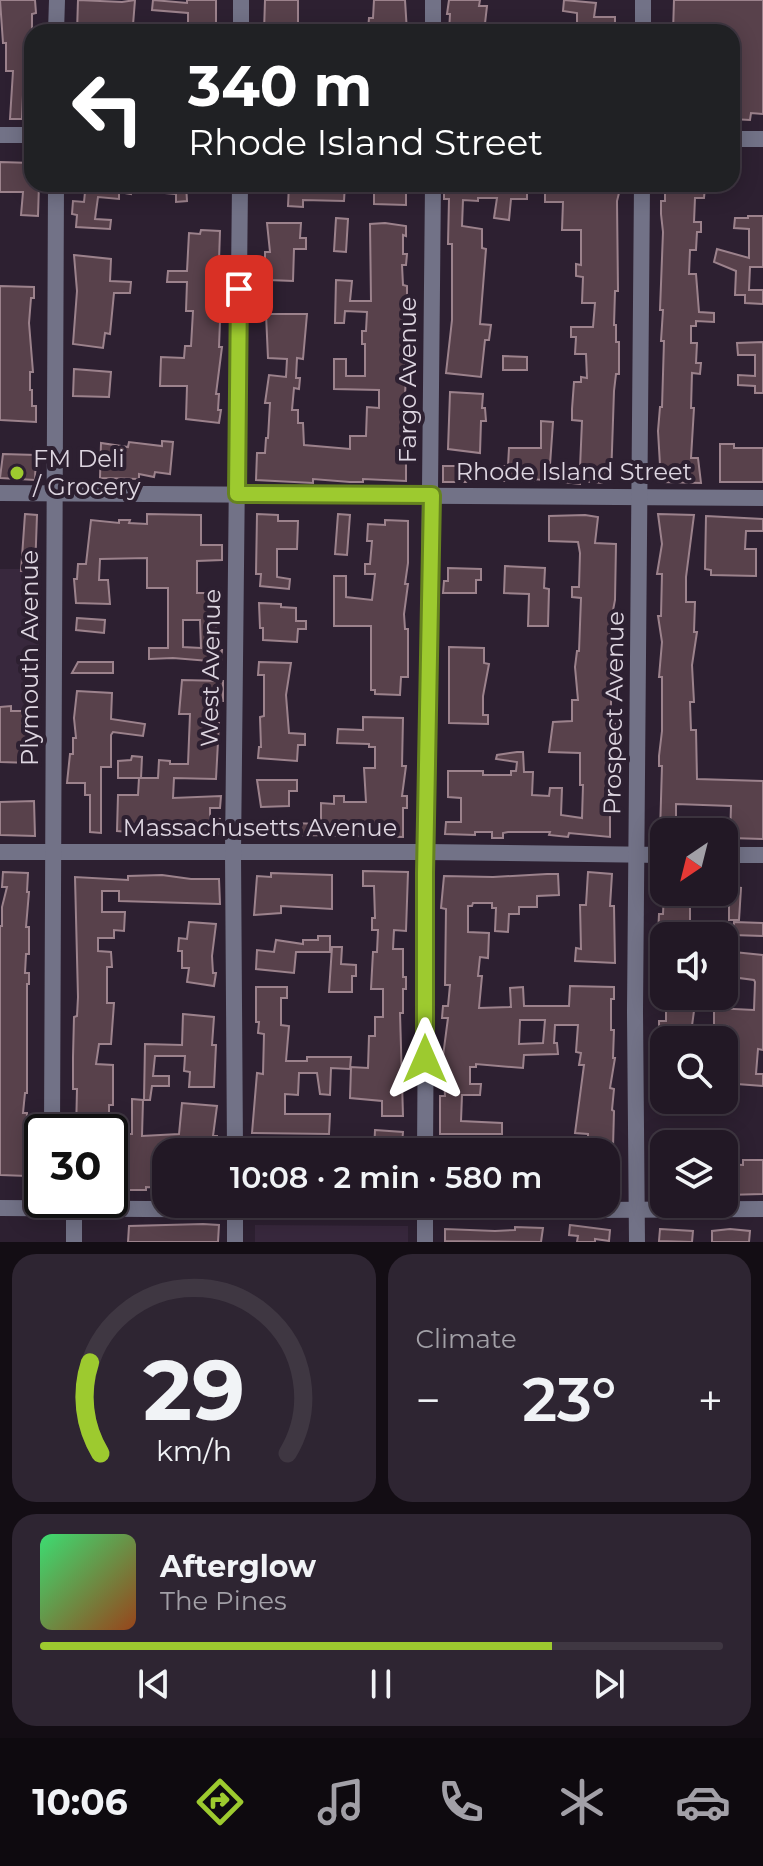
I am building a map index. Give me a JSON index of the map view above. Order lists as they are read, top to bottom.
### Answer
{
  "streets": {
    "street": [
      "Fargo Avenue",
      "Rhode Island Street",
      "Plymouth Avenue",
      "West Avenue",
      "Prospect Avenue",
      "Massachusetts Avenue"
    ]
  },
  "crossings": [
    ["Fargo Avenue", "Rhode Island Street"],
    ["Fargo Avenue", "Massachusetts Avenue"],
    ["Rhode Island Street", "Plymouth Avenue"],
    ["Rhode Island Street", "West Avenue"],
    ["Rhode Island Street", "Prospect Avenue"],
    ["Plymouth Avenue", "Massachusetts Avenue"],
    ["West Avenue", "Massachusetts Avenue"],
    ["Prospect Avenue", "Massachusetts Avenue"]
  ],
  "places": ["FM Deli / Grocery"],
  "north": "bottom left",
  "page": {
    "turn": ["340 m", "Rhode Island Street"],
    "limit": "30",
    "trip": "10:08 · 2 min · 580 m",
    "tile": "Climate",
    "heat": ["−", "23°", "+"],
    "song": ["Afterglow", "The Pines"],
    "tabs": "10:06",
    "gauge": ["29", "km/h"]
  }
}
